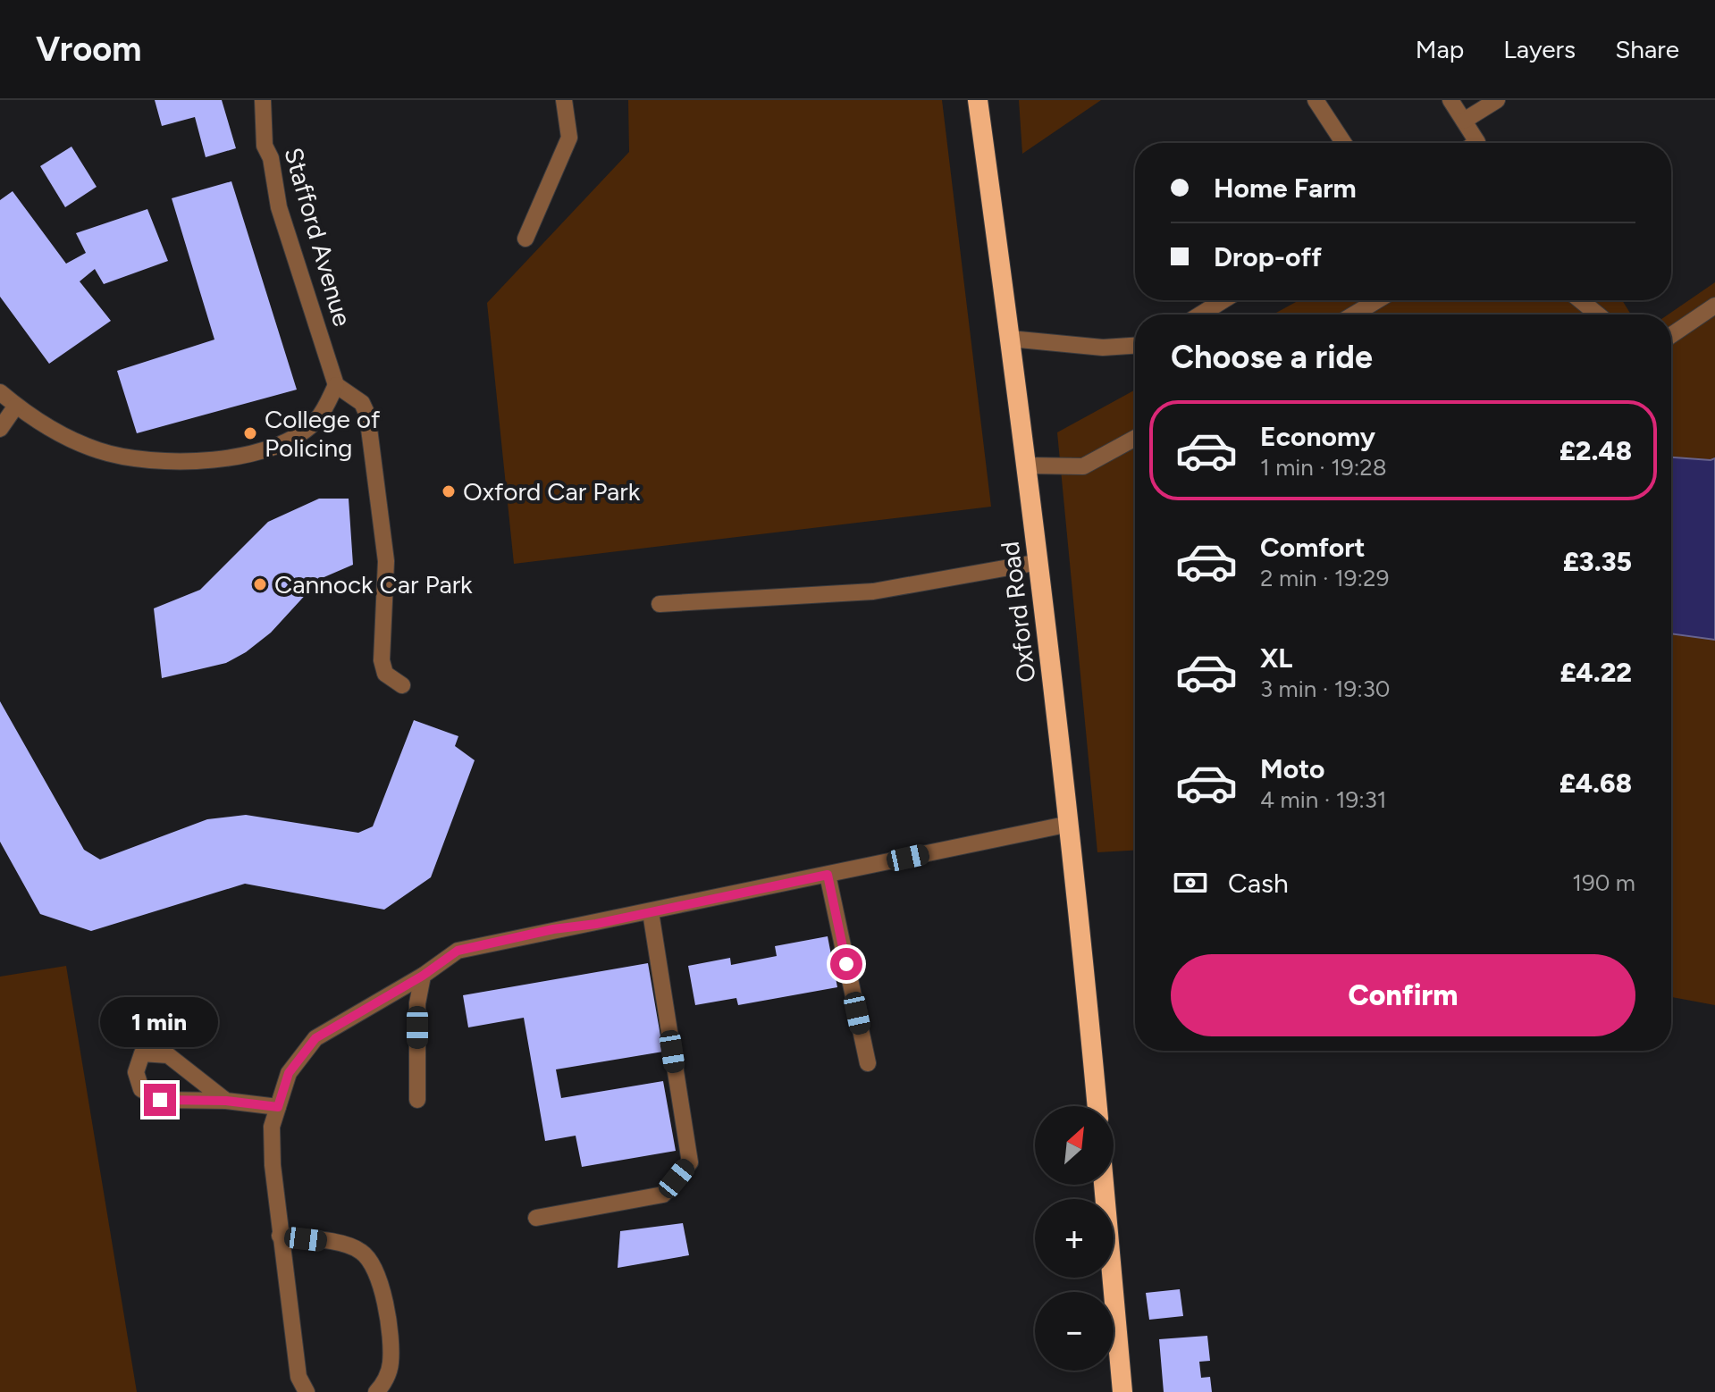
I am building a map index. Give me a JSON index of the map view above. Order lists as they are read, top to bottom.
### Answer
{
  "streets": {
    "highway": ["Oxford Road"],
    "lane": ["Stafford Avenue"]
  },
  "places": ["College of Policing", "Oxford Car Park", "Cannock Car Park"],
  "north": "top right",
  "page": {
    "header": "Vroom",
    "nav": ["Map", "Layers", "Share"],
    "banner": ["Home Farm", "Drop-off"],
    "heading": "Choose a ride",
    "list": [
      {
        "name": "Economy",
        "note": "1 min · 19:28",
        "value": "£2.48"
      },
      {
        "name": "Comfort",
        "note": "2 min · 19:29",
        "value": "£3.35"
      },
      {
        "name": "XL",
        "note": "3 min · 19:30",
        "value": "£4.22"
      },
      {
        "name": "Moto",
        "note": "4 min · 19:31",
        "value": "£4.68"
      }
    ],
    "pay": ["Cash", "190 m"],
    "buttons": "Confirm",
    "bubble": "1 min",
    "map_buttons": ["+", "−"]
  }
}
